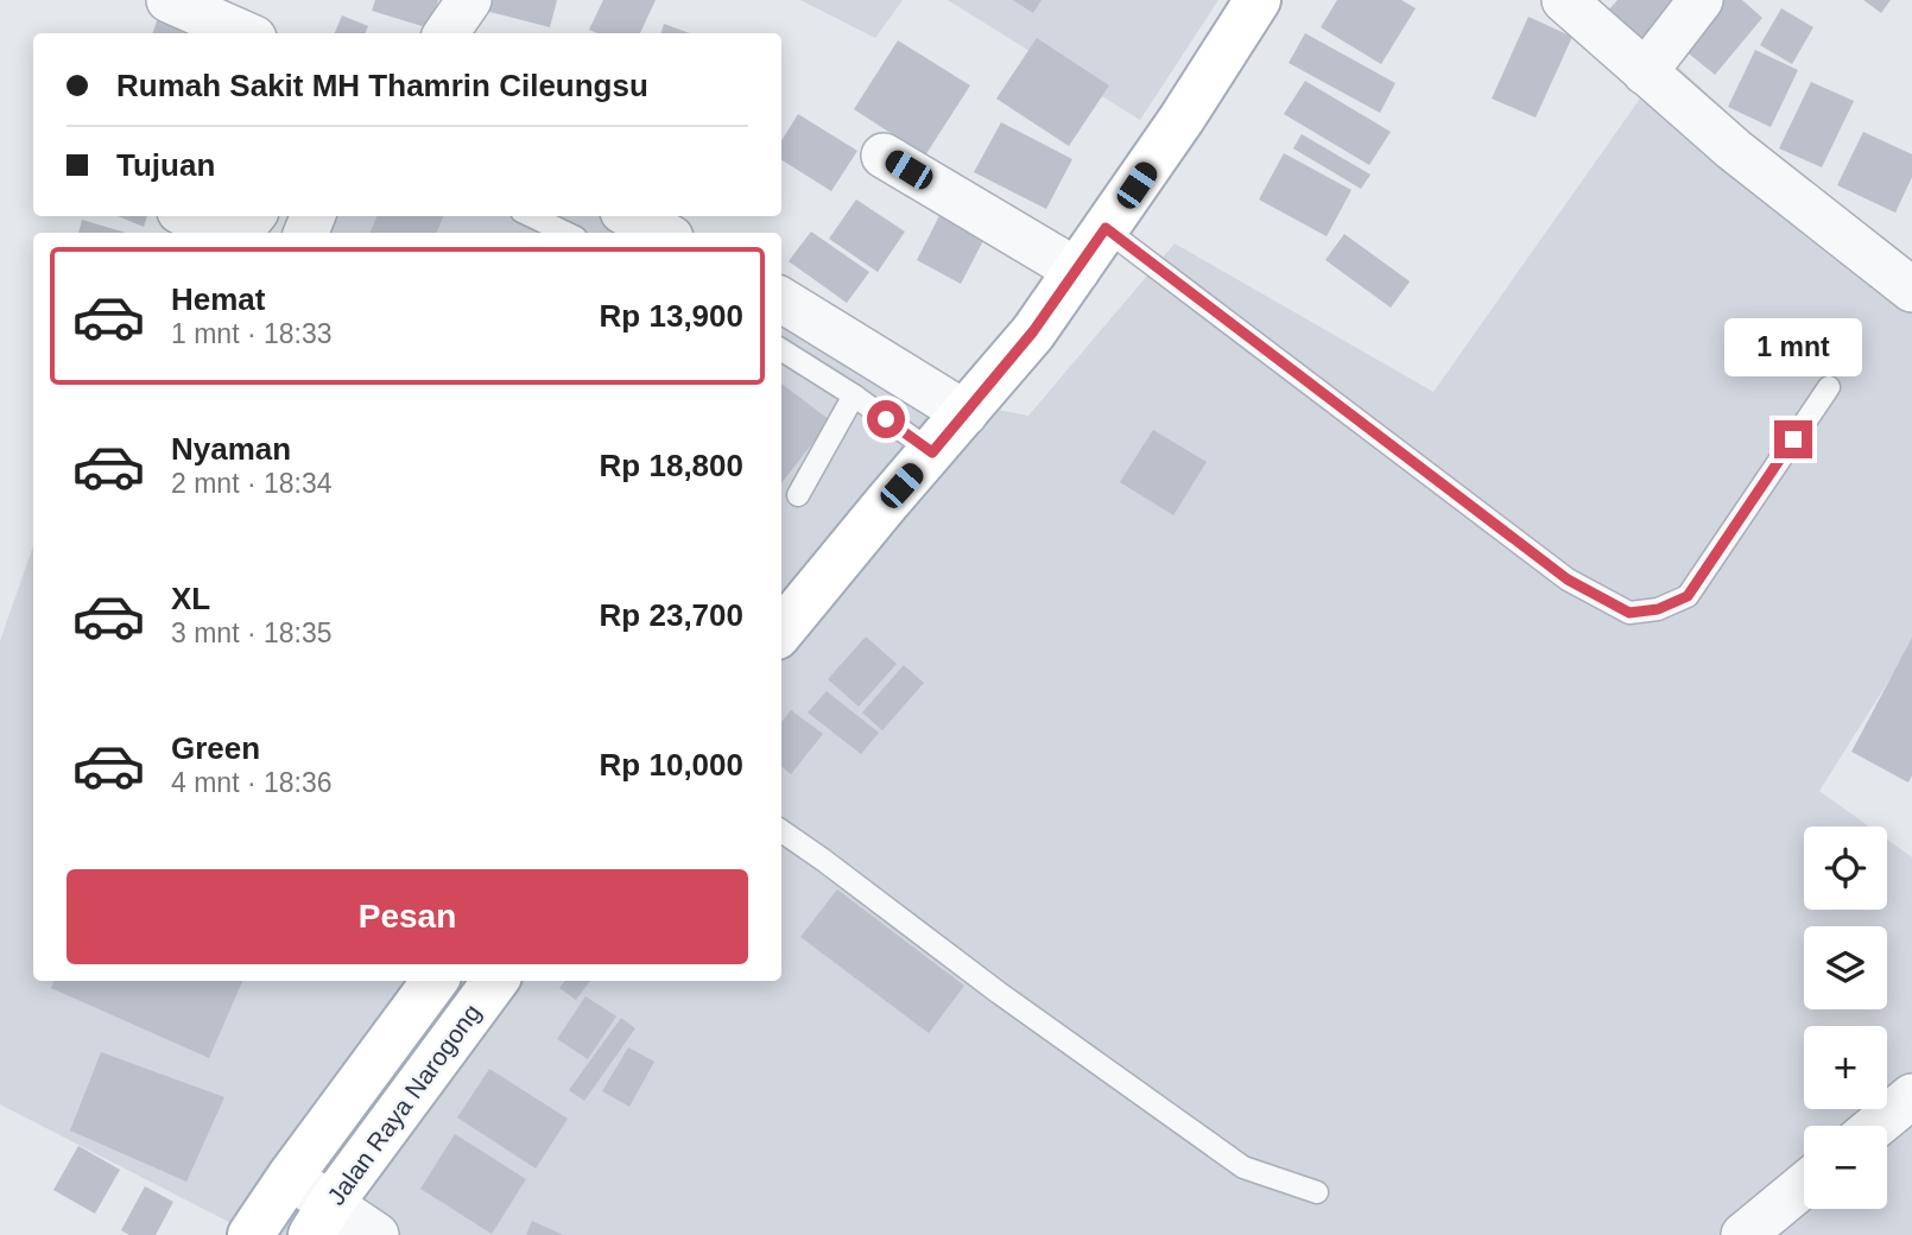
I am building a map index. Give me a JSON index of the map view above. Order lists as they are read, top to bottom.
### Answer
{
  "streets": {
    "main road": ["Jalan Raya Narogong"]
  },
  "page": {
    "banner": ["Rumah Sakit MH Thamrin Cileungsu", "Tujuan"],
    "list": [
      {
        "name": "Hemat",
        "note": "1 mnt · 18:33",
        "value": "Rp 13,900"
      },
      {
        "name": "Nyaman",
        "note": "2 mnt · 18:34",
        "value": "Rp 18,800"
      },
      {
        "name": "XL",
        "note": "3 mnt · 18:35",
        "value": "Rp 23,700"
      },
      {
        "name": "Green",
        "note": "4 mnt · 18:36",
        "value": "Rp 10,000"
      }
    ],
    "bubble": "1 mnt",
    "map_buttons": ["+", "−"],
    "buttons": "Pesan"
  }
}
